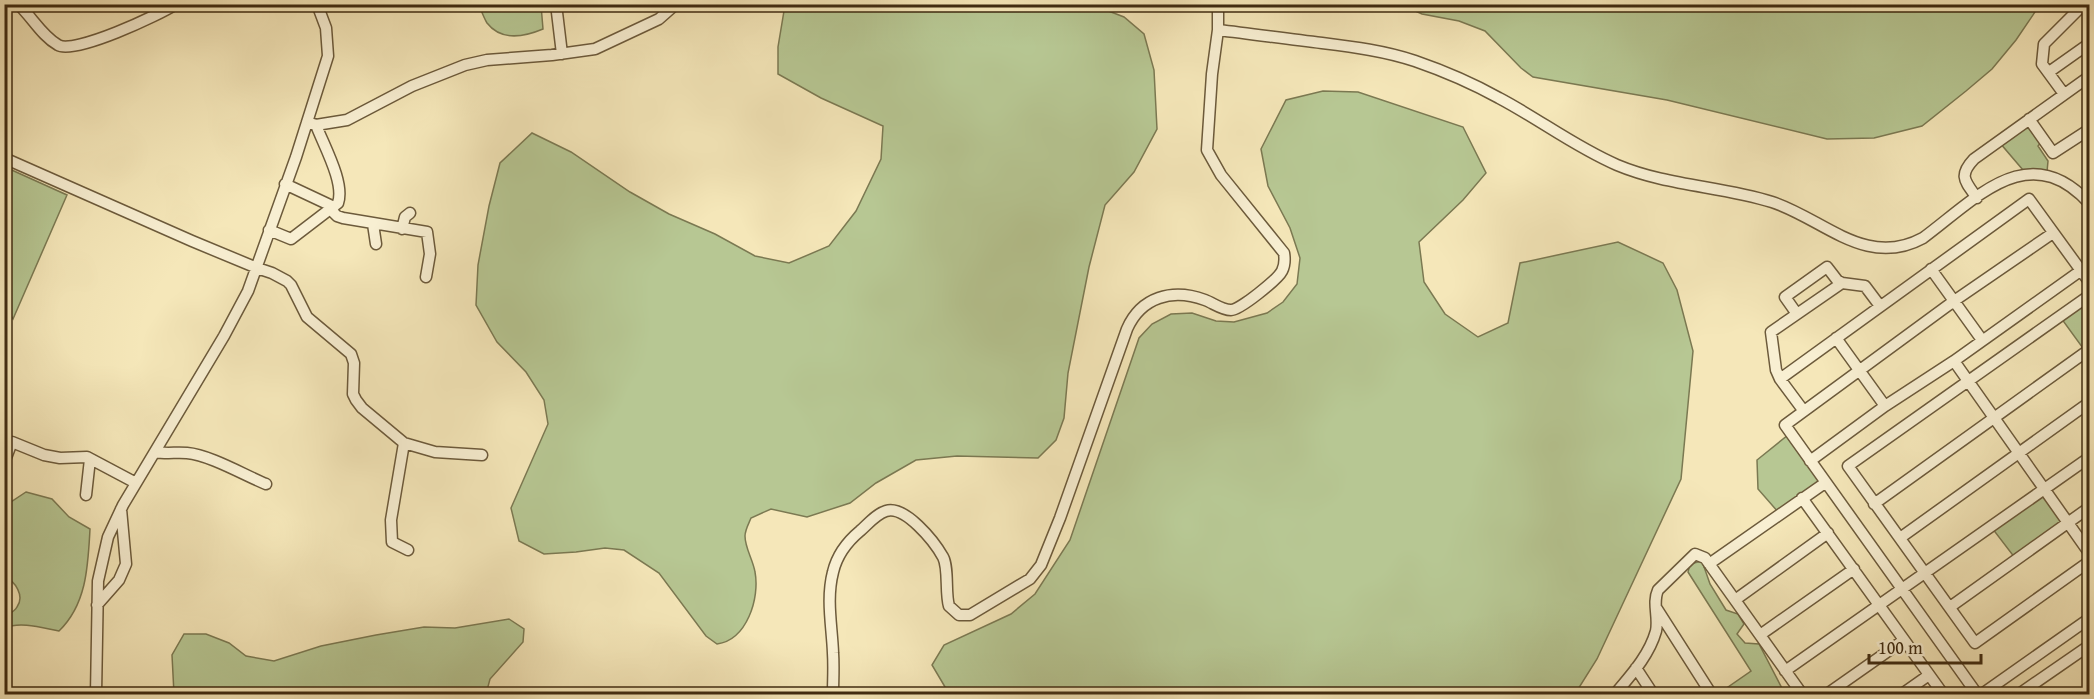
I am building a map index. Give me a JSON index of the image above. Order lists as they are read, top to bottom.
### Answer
{
  "scale_bar": "100 m"
}
